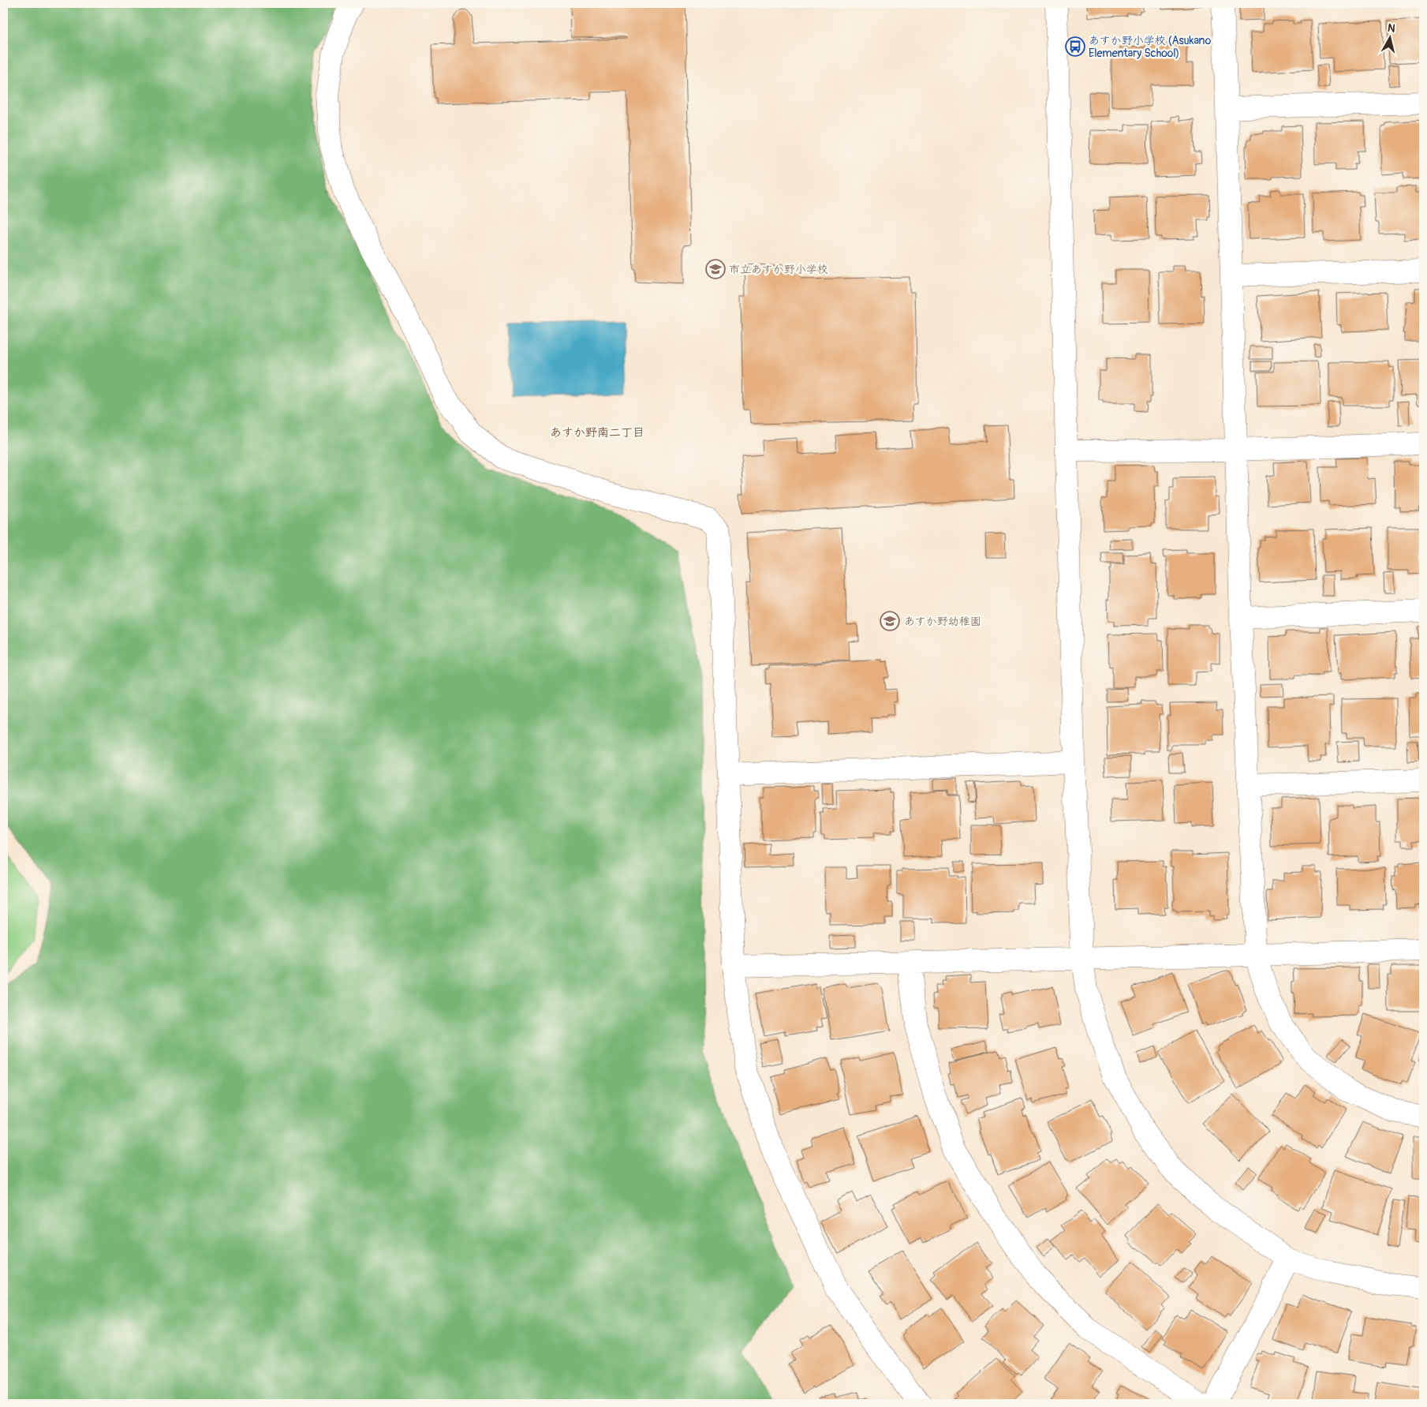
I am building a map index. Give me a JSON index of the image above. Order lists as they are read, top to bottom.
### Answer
{
  "districts": ["あすか野南二丁目"],
  "places": {
    "bus stop": ["あすか野小学校 (Asukano Elementary School)"],
    "school or university": ["市立あすか野小学校", "あすか野幼稚園"]
  },
  "north": "top"
}
